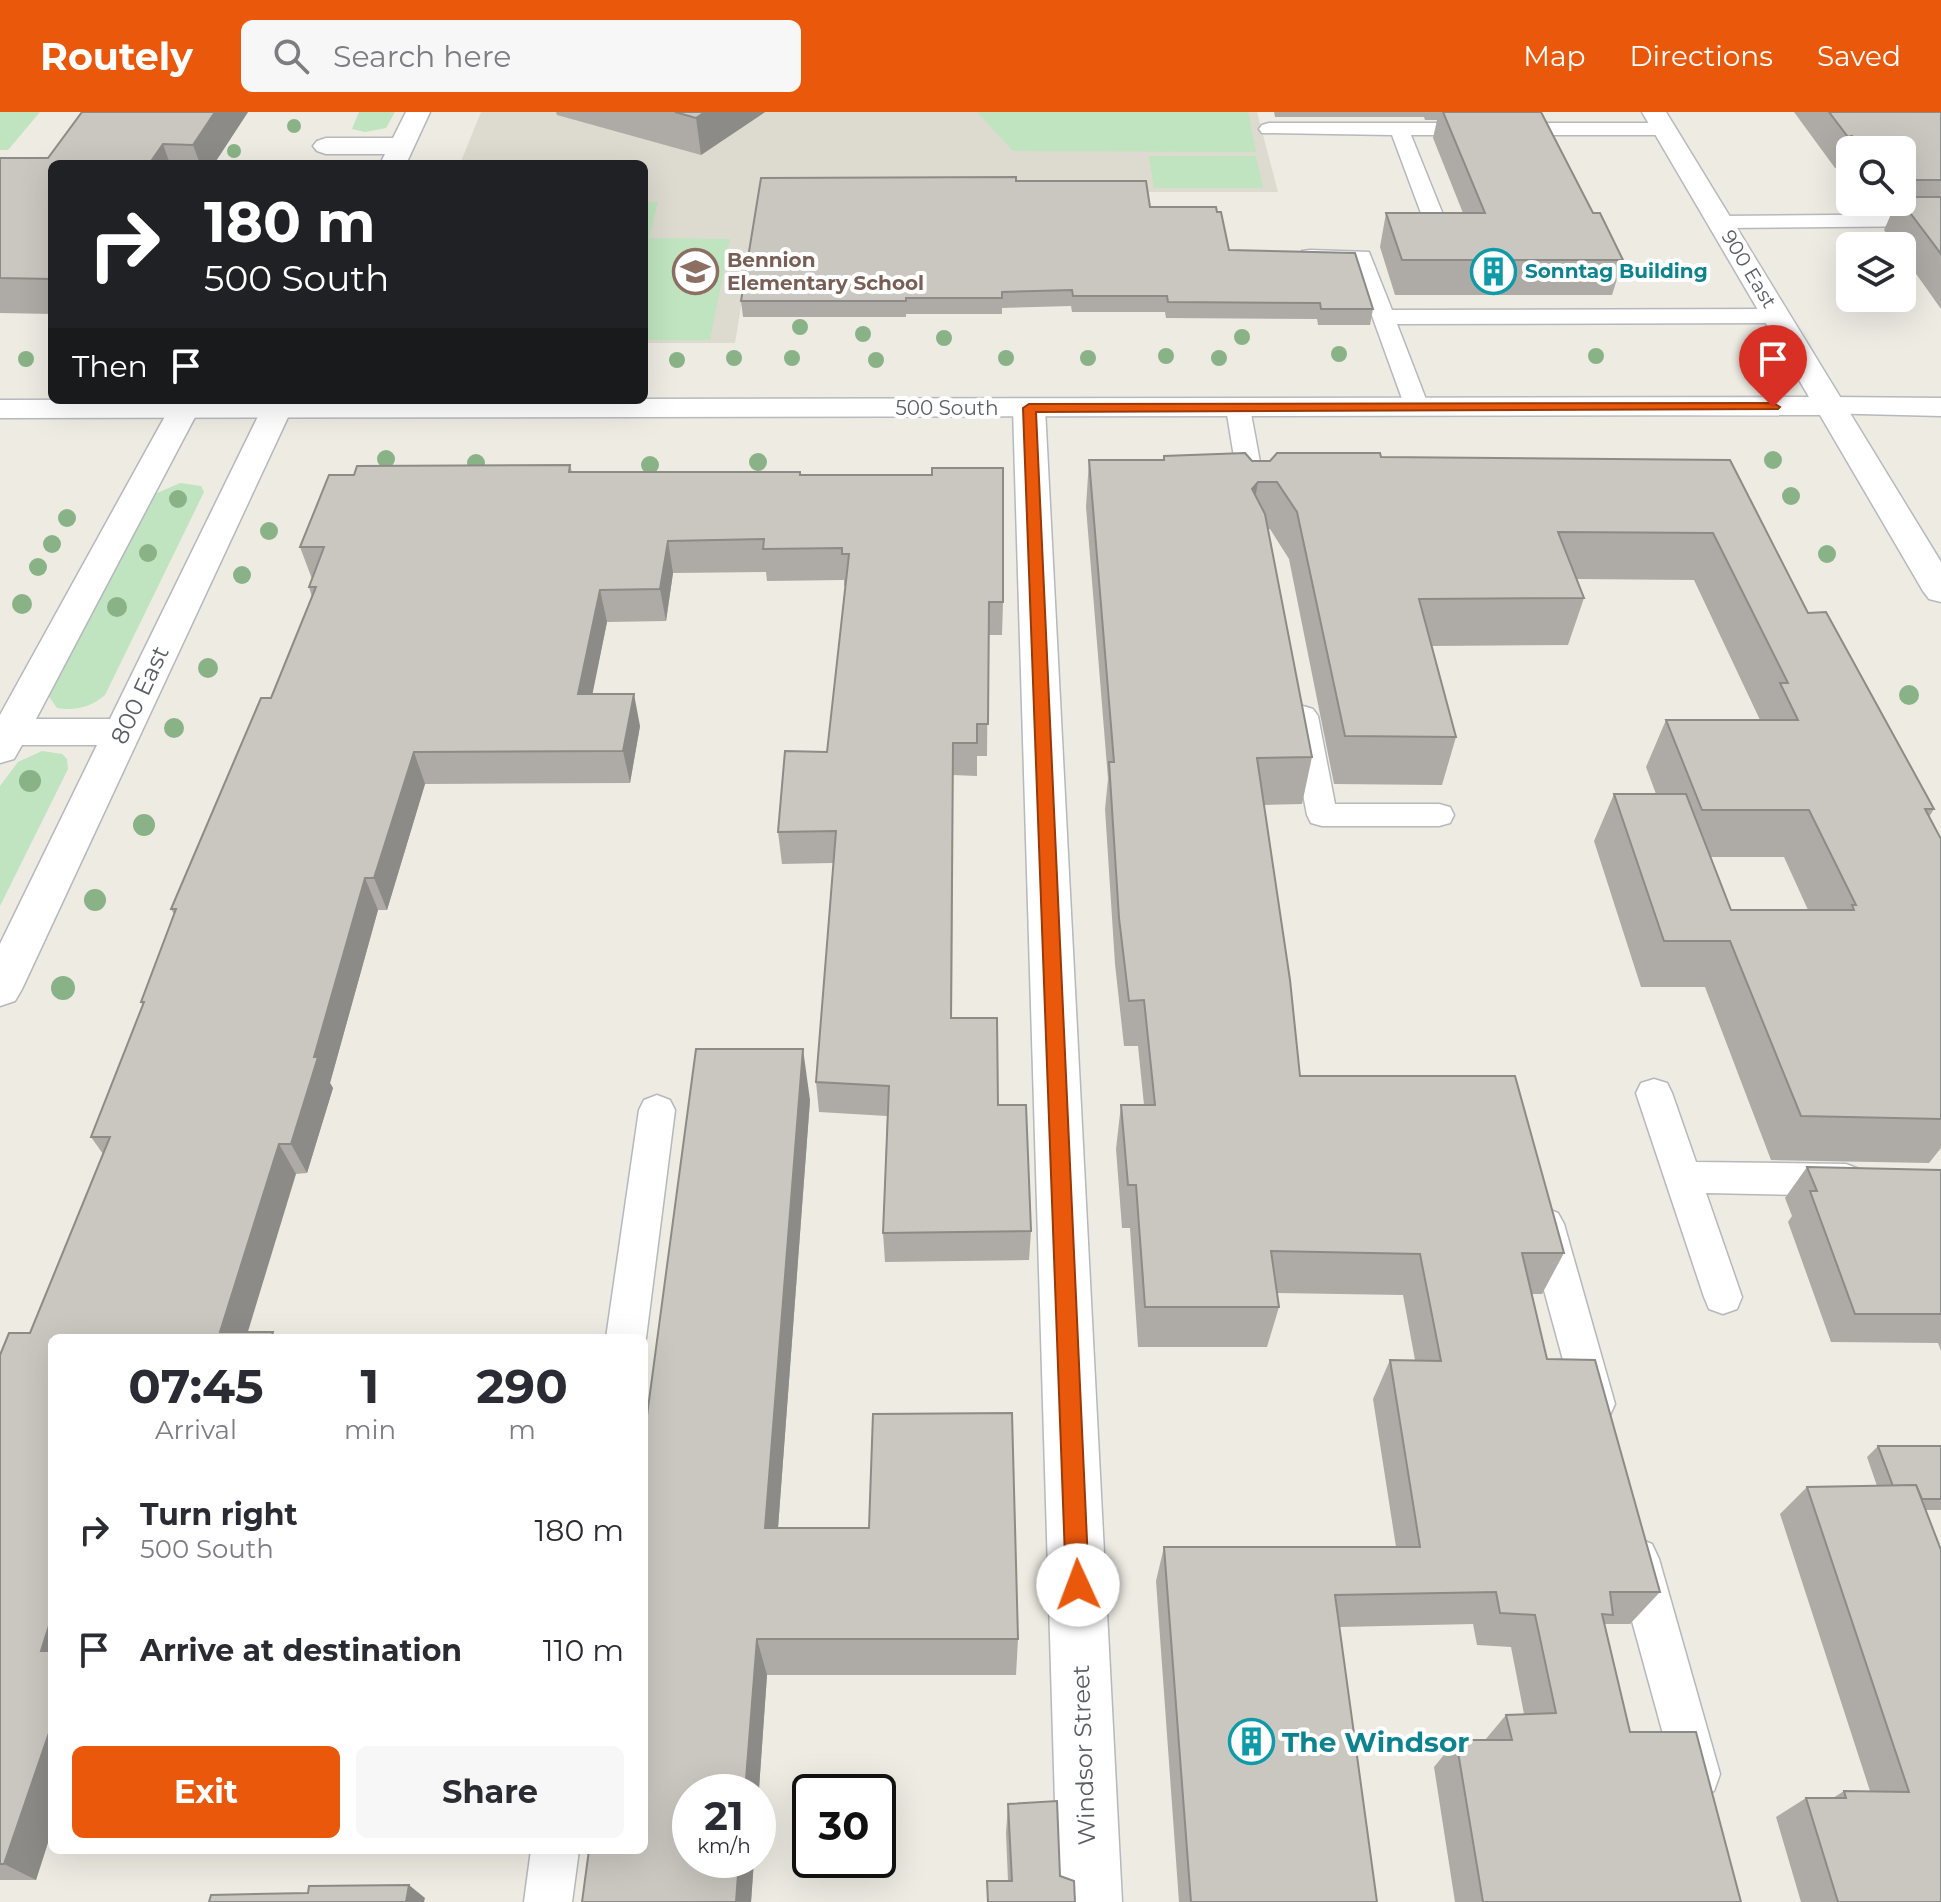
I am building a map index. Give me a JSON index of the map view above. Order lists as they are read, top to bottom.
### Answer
{
  "streets": {
    "street": [
      "900 East",
      "500 South",
      "800 East",
      "Windsor Street"
    ]
  },
  "crossings": [
    ["900 East", "500 South"],
    ["500 South", "800 East"],
    ["500 South", "Windsor Street"]
  ],
  "places": {
    "school or university": ["Bennion Elementary School"],
    "building": ["Sonntag Building", "The Windsor"]
  },
  "page": {
    "header": "Routely",
    "search": "Search here",
    "nav": ["Map", "Directions", "Saved"],
    "turn": ["180 m", "500 South"],
    "then": "Then",
    "eta": [
      "07:45",
      "Arrival",
      "1",
      "min",
      "290",
      "m"
    ],
    "list": [
      {
        "name": "Turn right",
        "note": "500 South",
        "value": "180 m"
      },
      {
        "name": "Arrive at destination",
        "value": "110 m"
      }
    ],
    "buttons": ["Exit", "Share"],
    "speed": "21 km/h",
    "limit": "30"
  }
}
